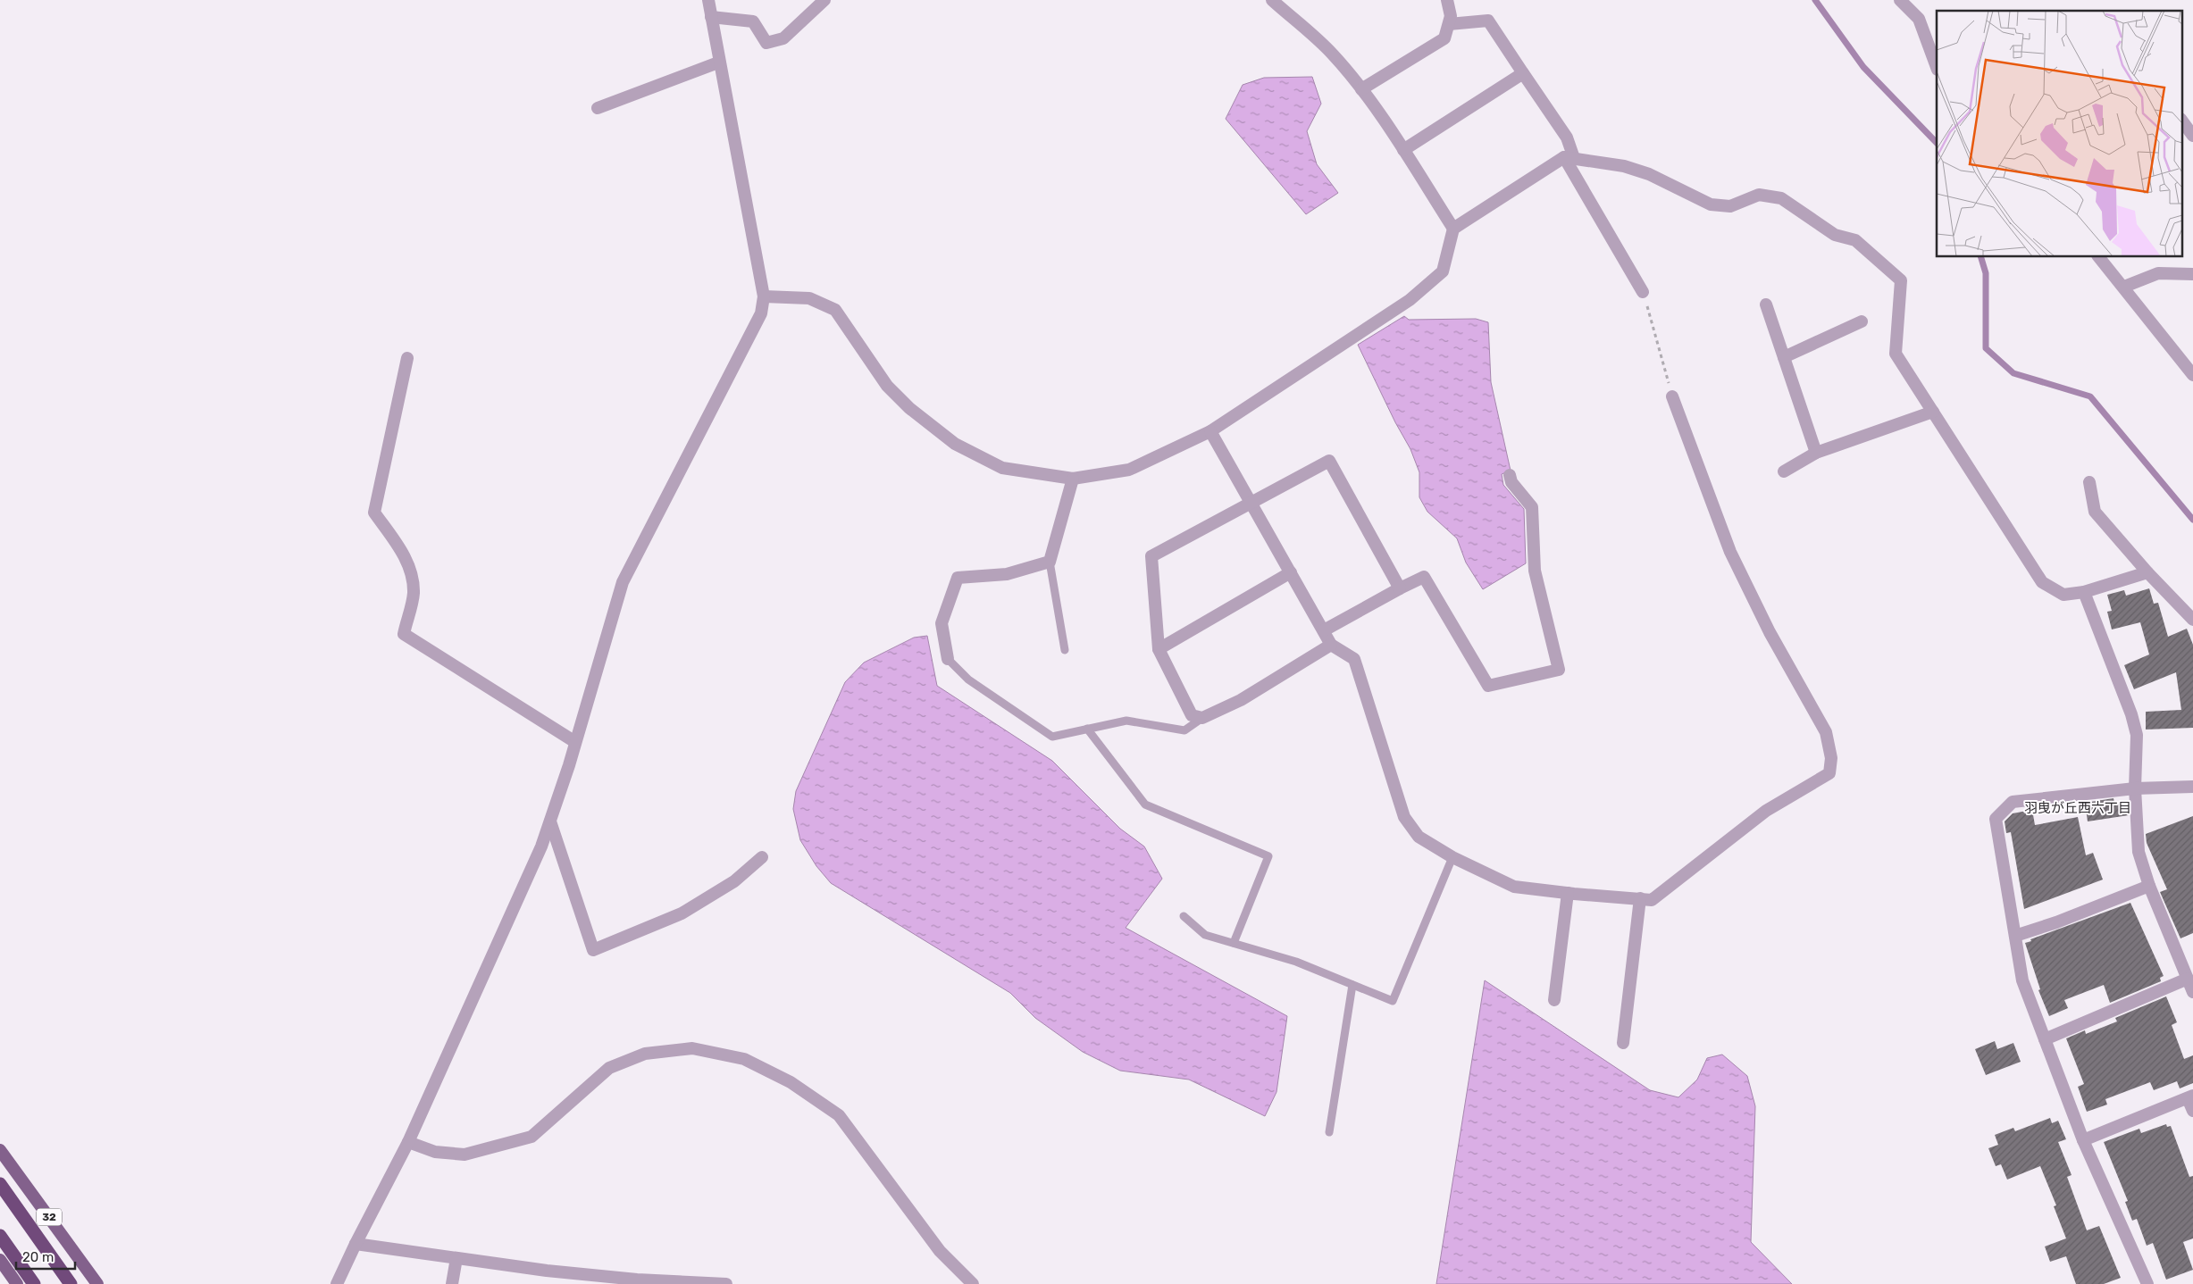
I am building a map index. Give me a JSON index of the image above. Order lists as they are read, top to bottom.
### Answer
{
  "streets": {
    "main road": ["32"]
  },
  "districts": ["羽曳が丘西六丁目"],
  "scale_bar": "20 m"
}
